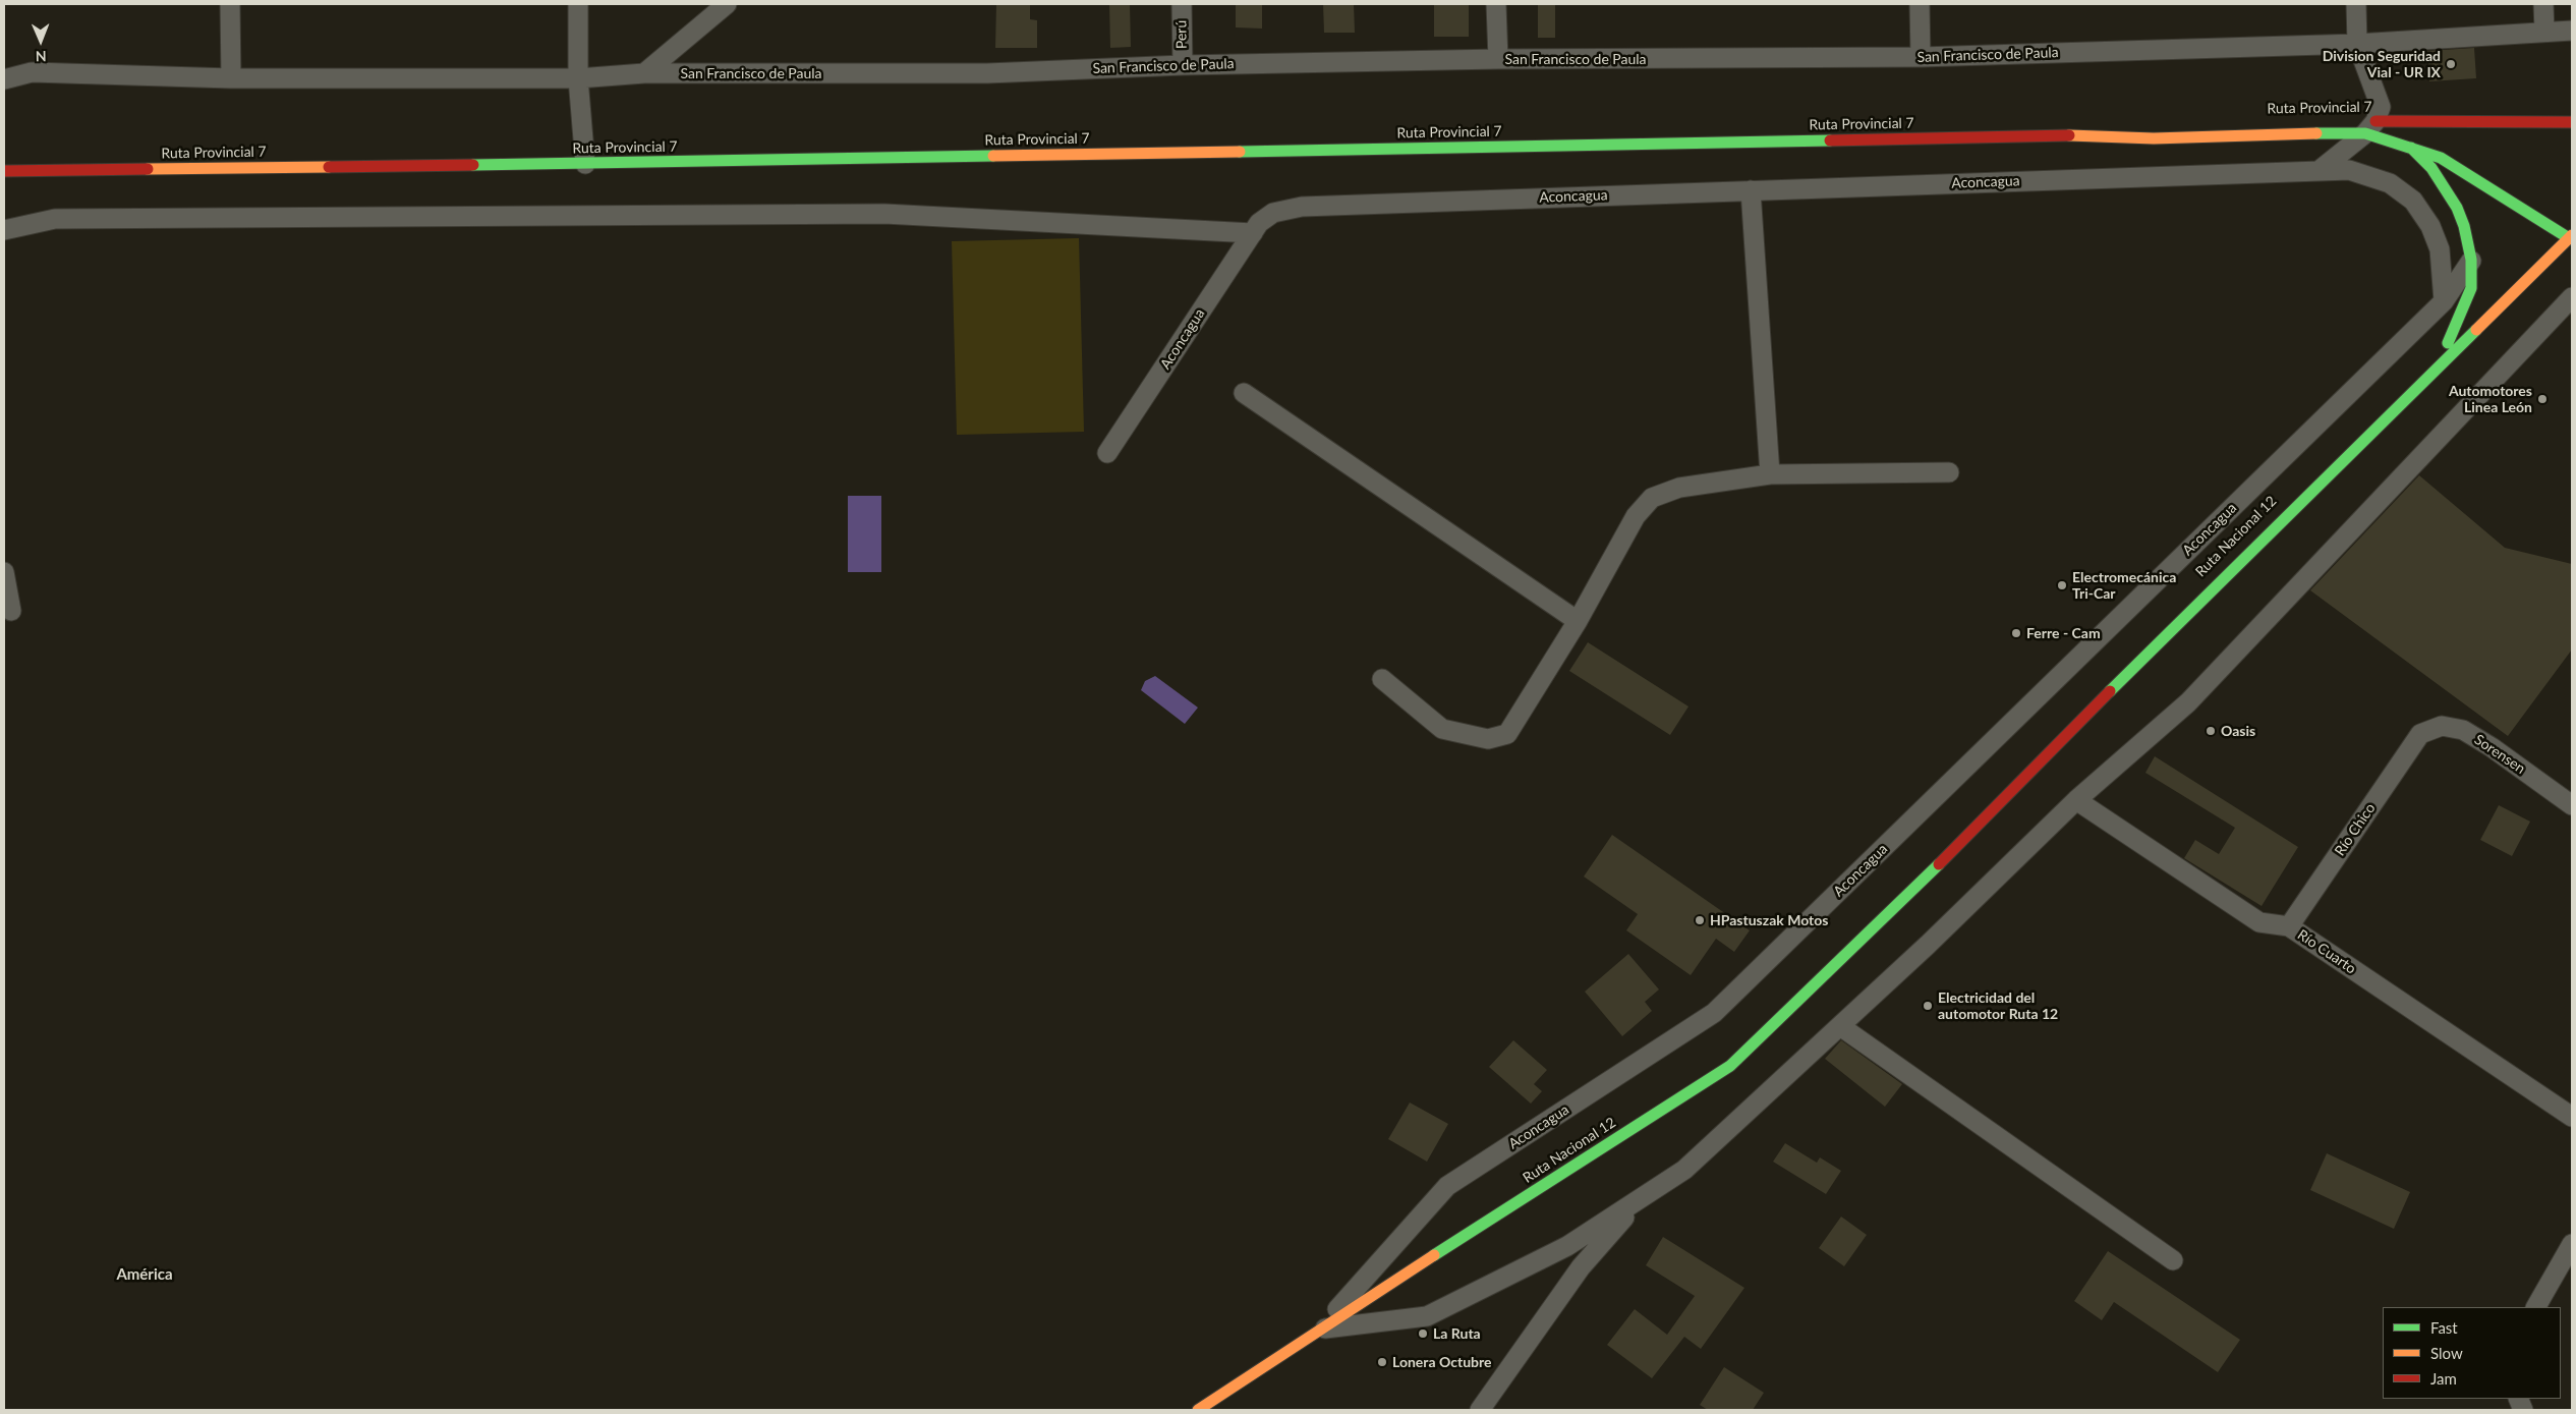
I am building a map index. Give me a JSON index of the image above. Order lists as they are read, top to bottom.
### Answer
{
  "streets": {
    "main road": ["Ruta Provincial 7", "Ruta Nacional 12"],
    "street": [
      "Perú",
      "San Francisco de Paula",
      "Aconcagua",
      "Sorensen",
      "Río Chico",
      "Río Cuarto"
    ]
  },
  "crossings": [
    ["Perú", "San Francisco de Paula"],
    ["Ruta Provincial 7", "Ruta Nacional 12"],
    ["Aconcagua", "Ruta Nacional 12"],
    ["Sorensen", "Río Chico"],
    ["Río Chico", "Río Cuarto"]
  ],
  "districts": ["América"],
  "places": [
    "Division Seguridad Vial - UR IX",
    "Automotores Linea León",
    "Electromecánica Tri-Car",
    "Ferre - Cam",
    "Oasis",
    "HPastuszak Motos",
    "Electricidad del automotor Ruta 12",
    "La Ruta",
    "Lonera Octubre"
  ],
  "legend": ["Fast", "Slow", "Jam"],
  "north": "bottom"
}
